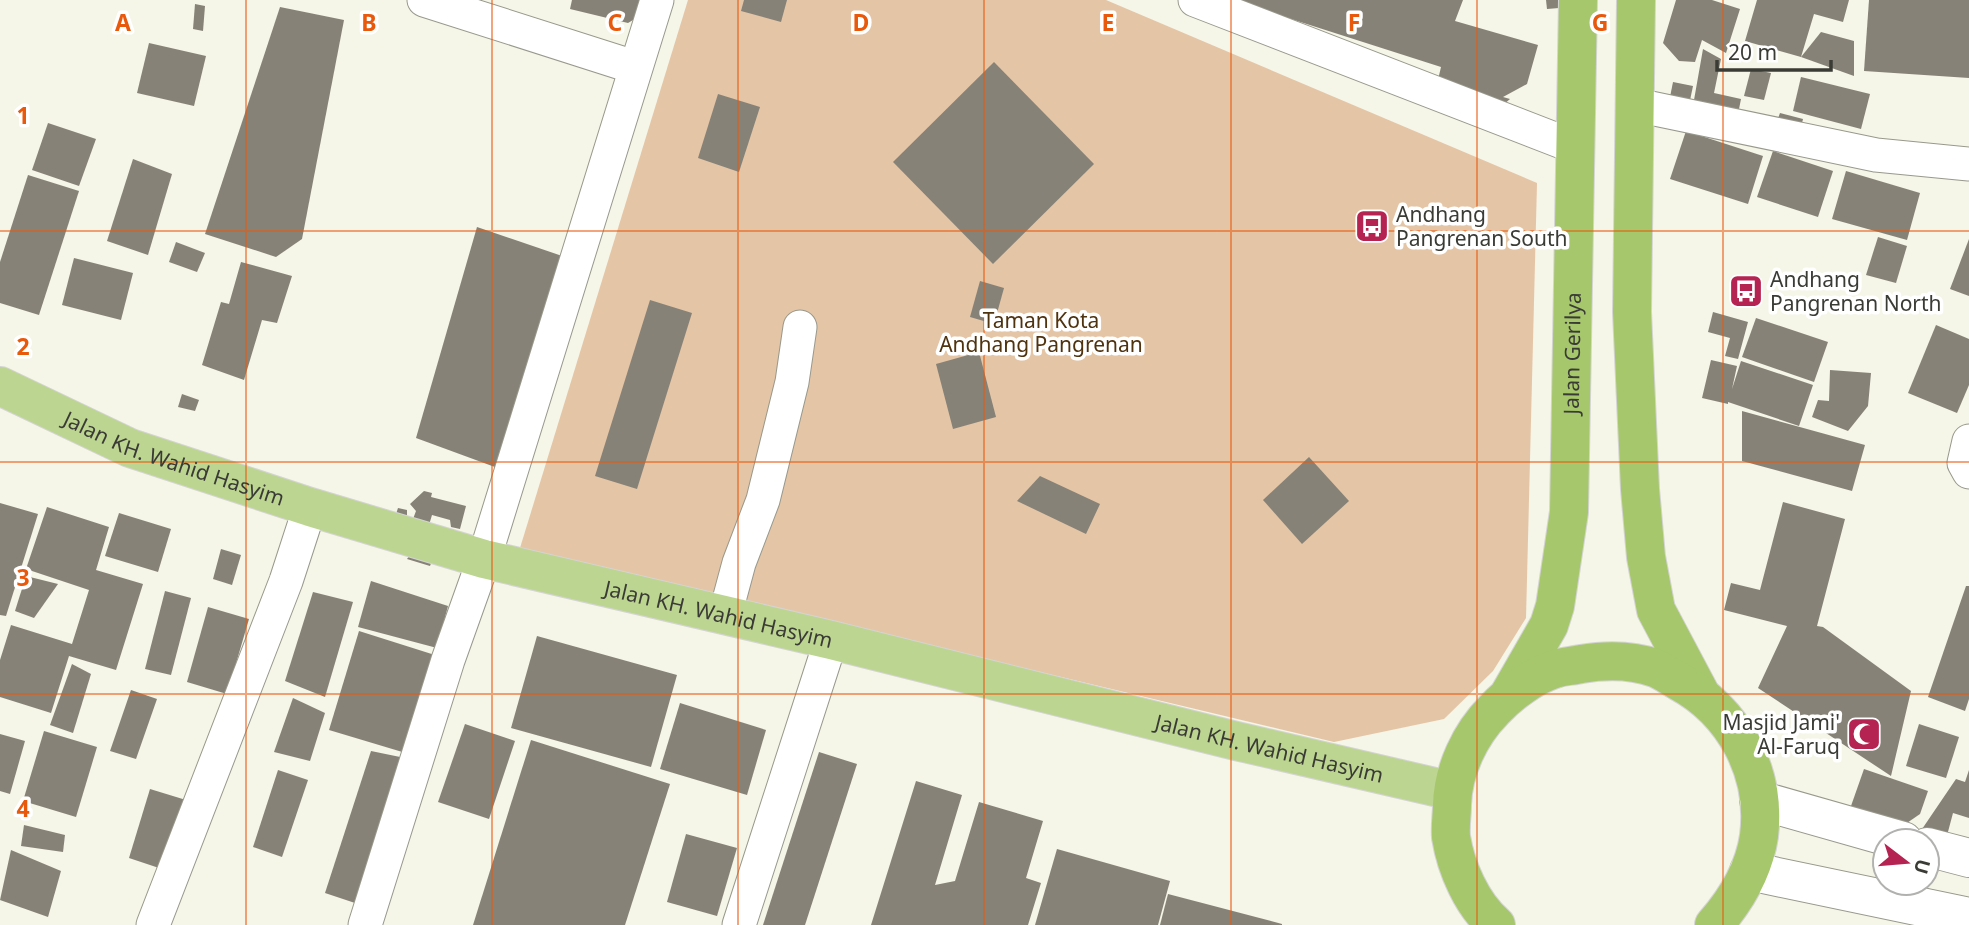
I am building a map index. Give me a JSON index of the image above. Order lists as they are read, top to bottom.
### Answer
{
  "streets": {
    "highway": ["Jalan Gerilya"],
    "main road": ["Jalan KH. Wahid Hasyim"]
  },
  "parks": ["Taman Kota Andhang Pangrenan"],
  "places": {
    "bus stop": ["Andhang Pangrenan South", "Andhang Pangrenan North"],
    "mosque": ["Masjid Jami' Al-Faruq"]
  },
  "scale_bar": "20 m",
  "north": "right",
  "grid": {
    "columns": [
      "A",
      "B",
      "C",
      "D",
      "E",
      "F",
      "G"
    ],
    "rows": [
      "1",
      "2",
      "3",
      "4"
    ]
  }
}
